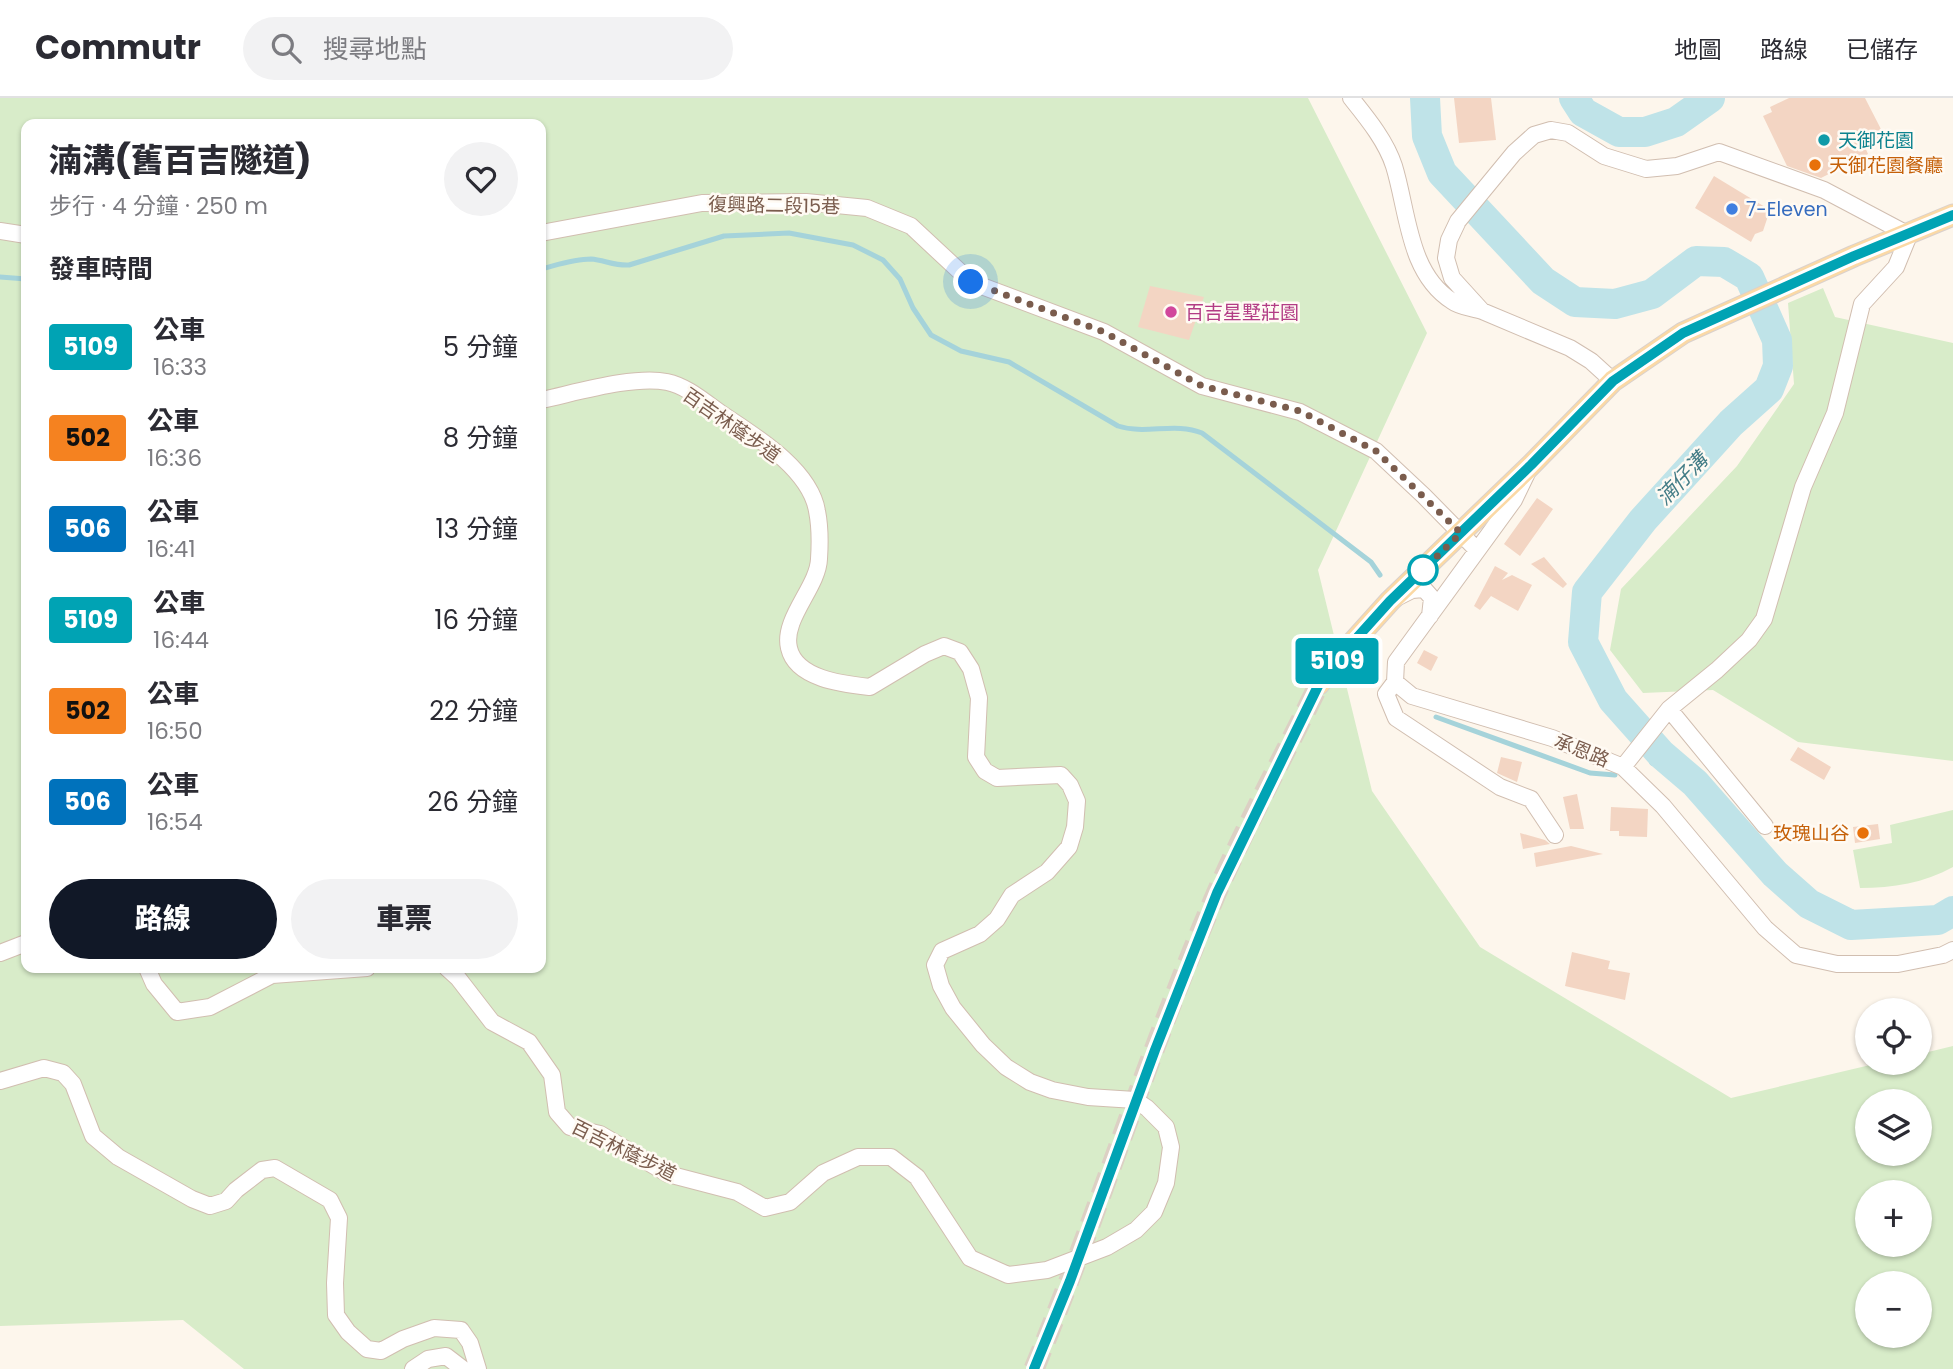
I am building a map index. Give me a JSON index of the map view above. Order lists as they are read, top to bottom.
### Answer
{
  "streets": {
    "street": ["復興路二段15巷", "百吉林蔭步道", "承恩路"]
  },
  "water": ["湳仔溝"],
  "places": [
    "天御花園",
    "天御花園餐廳",
    "7-Eleven",
    "百吉星墅莊園",
    "玫瑰山谷"
  ],
  "lines": ["bus line 5109"],
  "page": {
    "header": "Commutr",
    "search": "搜尋地點",
    "nav": ["地圖", "路線", "已儲存"],
    "on_map": "5109",
    "heading": [
      ["湳溝(舊百吉隧道)", "步行 · 4 分鐘 · 250 m"],
      "發車時間"
    ],
    "list": [
      {
        "mark": "5109",
        "name": "公車",
        "note": "16:33",
        "value": "5 分鐘"
      },
      {
        "mark": "502",
        "name": "公車",
        "note": "16:36",
        "value": "8 分鐘"
      },
      {
        "mark": "506",
        "name": "公車",
        "note": "16:41",
        "value": "13 分鐘"
      },
      {
        "mark": "5109",
        "name": "公車",
        "note": "16:44",
        "value": "16 分鐘"
      },
      {
        "mark": "502",
        "name": "公車",
        "note": "16:50",
        "value": "22 分鐘"
      },
      {
        "mark": "506",
        "name": "公車",
        "note": "16:54",
        "value": "26 分鐘"
      }
    ],
    "buttons": ["路線", "車票"],
    "map_buttons": ["+", "−"]
  }
}
